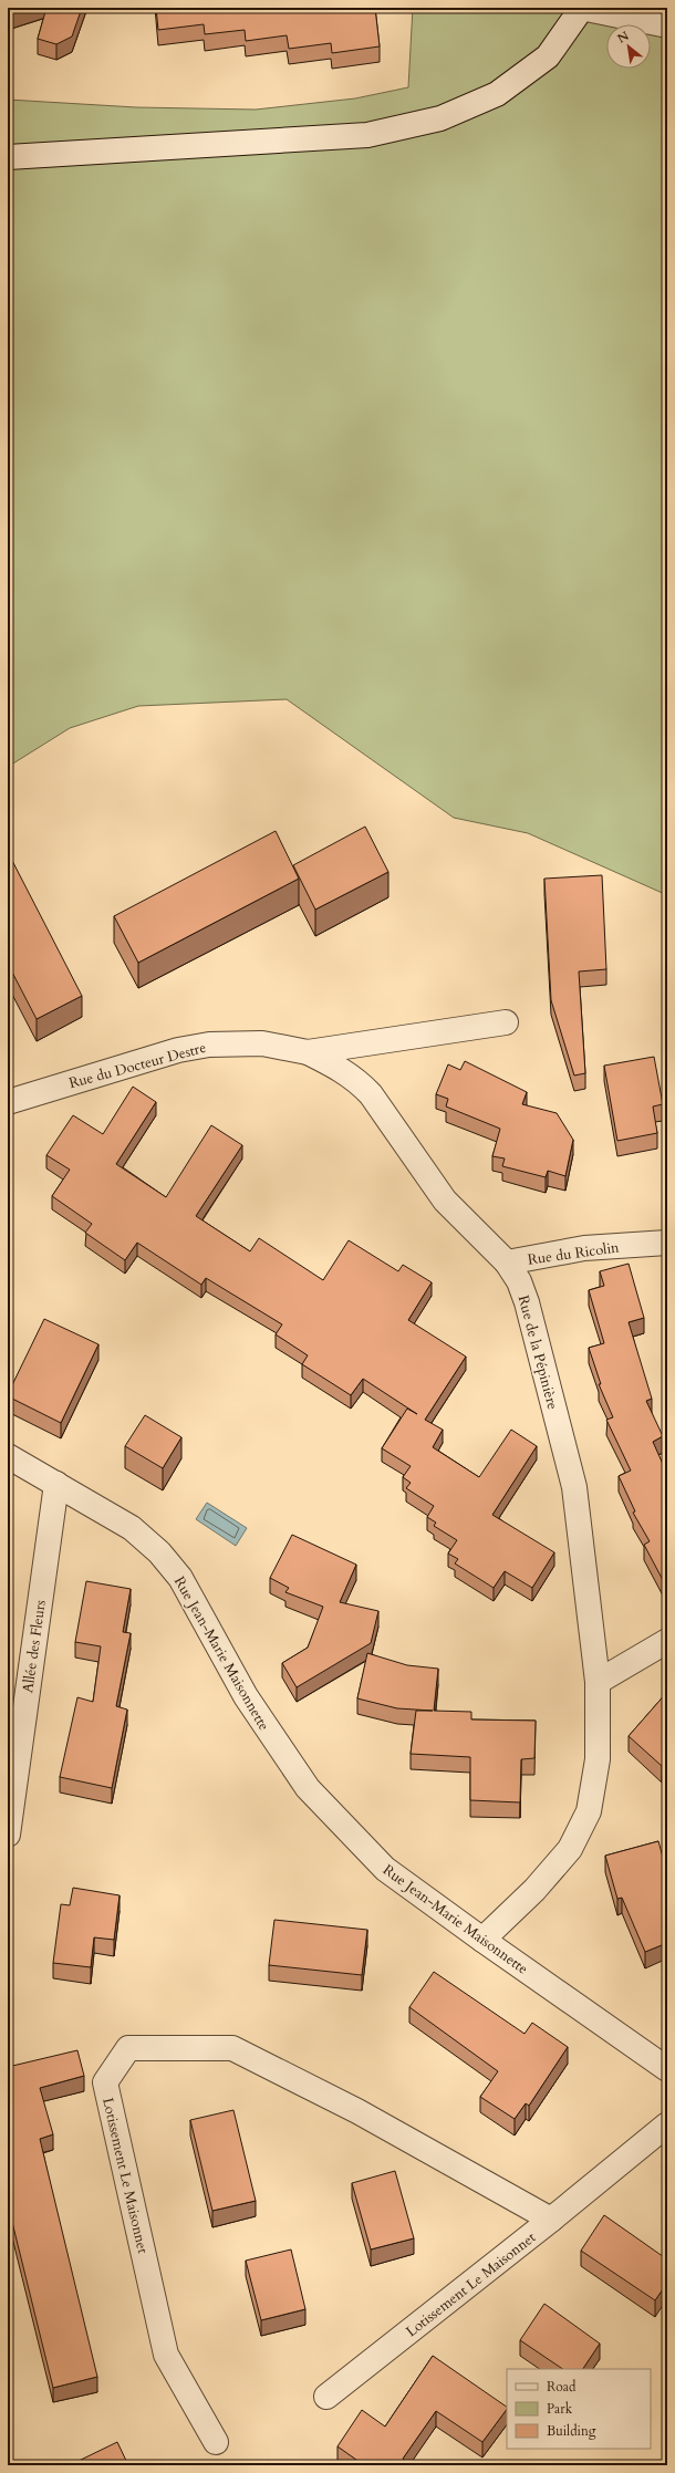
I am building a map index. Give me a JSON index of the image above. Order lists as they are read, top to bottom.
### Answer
{
  "streets": {
    "street": [
      "Rue du Docteur Destre",
      "Rue du Ricolin",
      "Rue de la Pépinière",
      "Allée des Fleurs",
      "Rue Jean-Marie Maisonnette",
      "Lotissement Le Maisonnet"
    ]
  },
  "crossings": [
    ["Rue du Docteur Destre", "Rue de la Pépinière"],
    ["Rue du Ricolin", "Rue de la Pépinière"],
    ["Rue de la Pépinière", "Rue Jean-Marie Maisonnette"],
    ["Allée des Fleurs", "Rue Jean-Marie Maisonnette"]
  ],
  "legend": ["Road", "Park", "Building"],
  "north": "top left"
}
